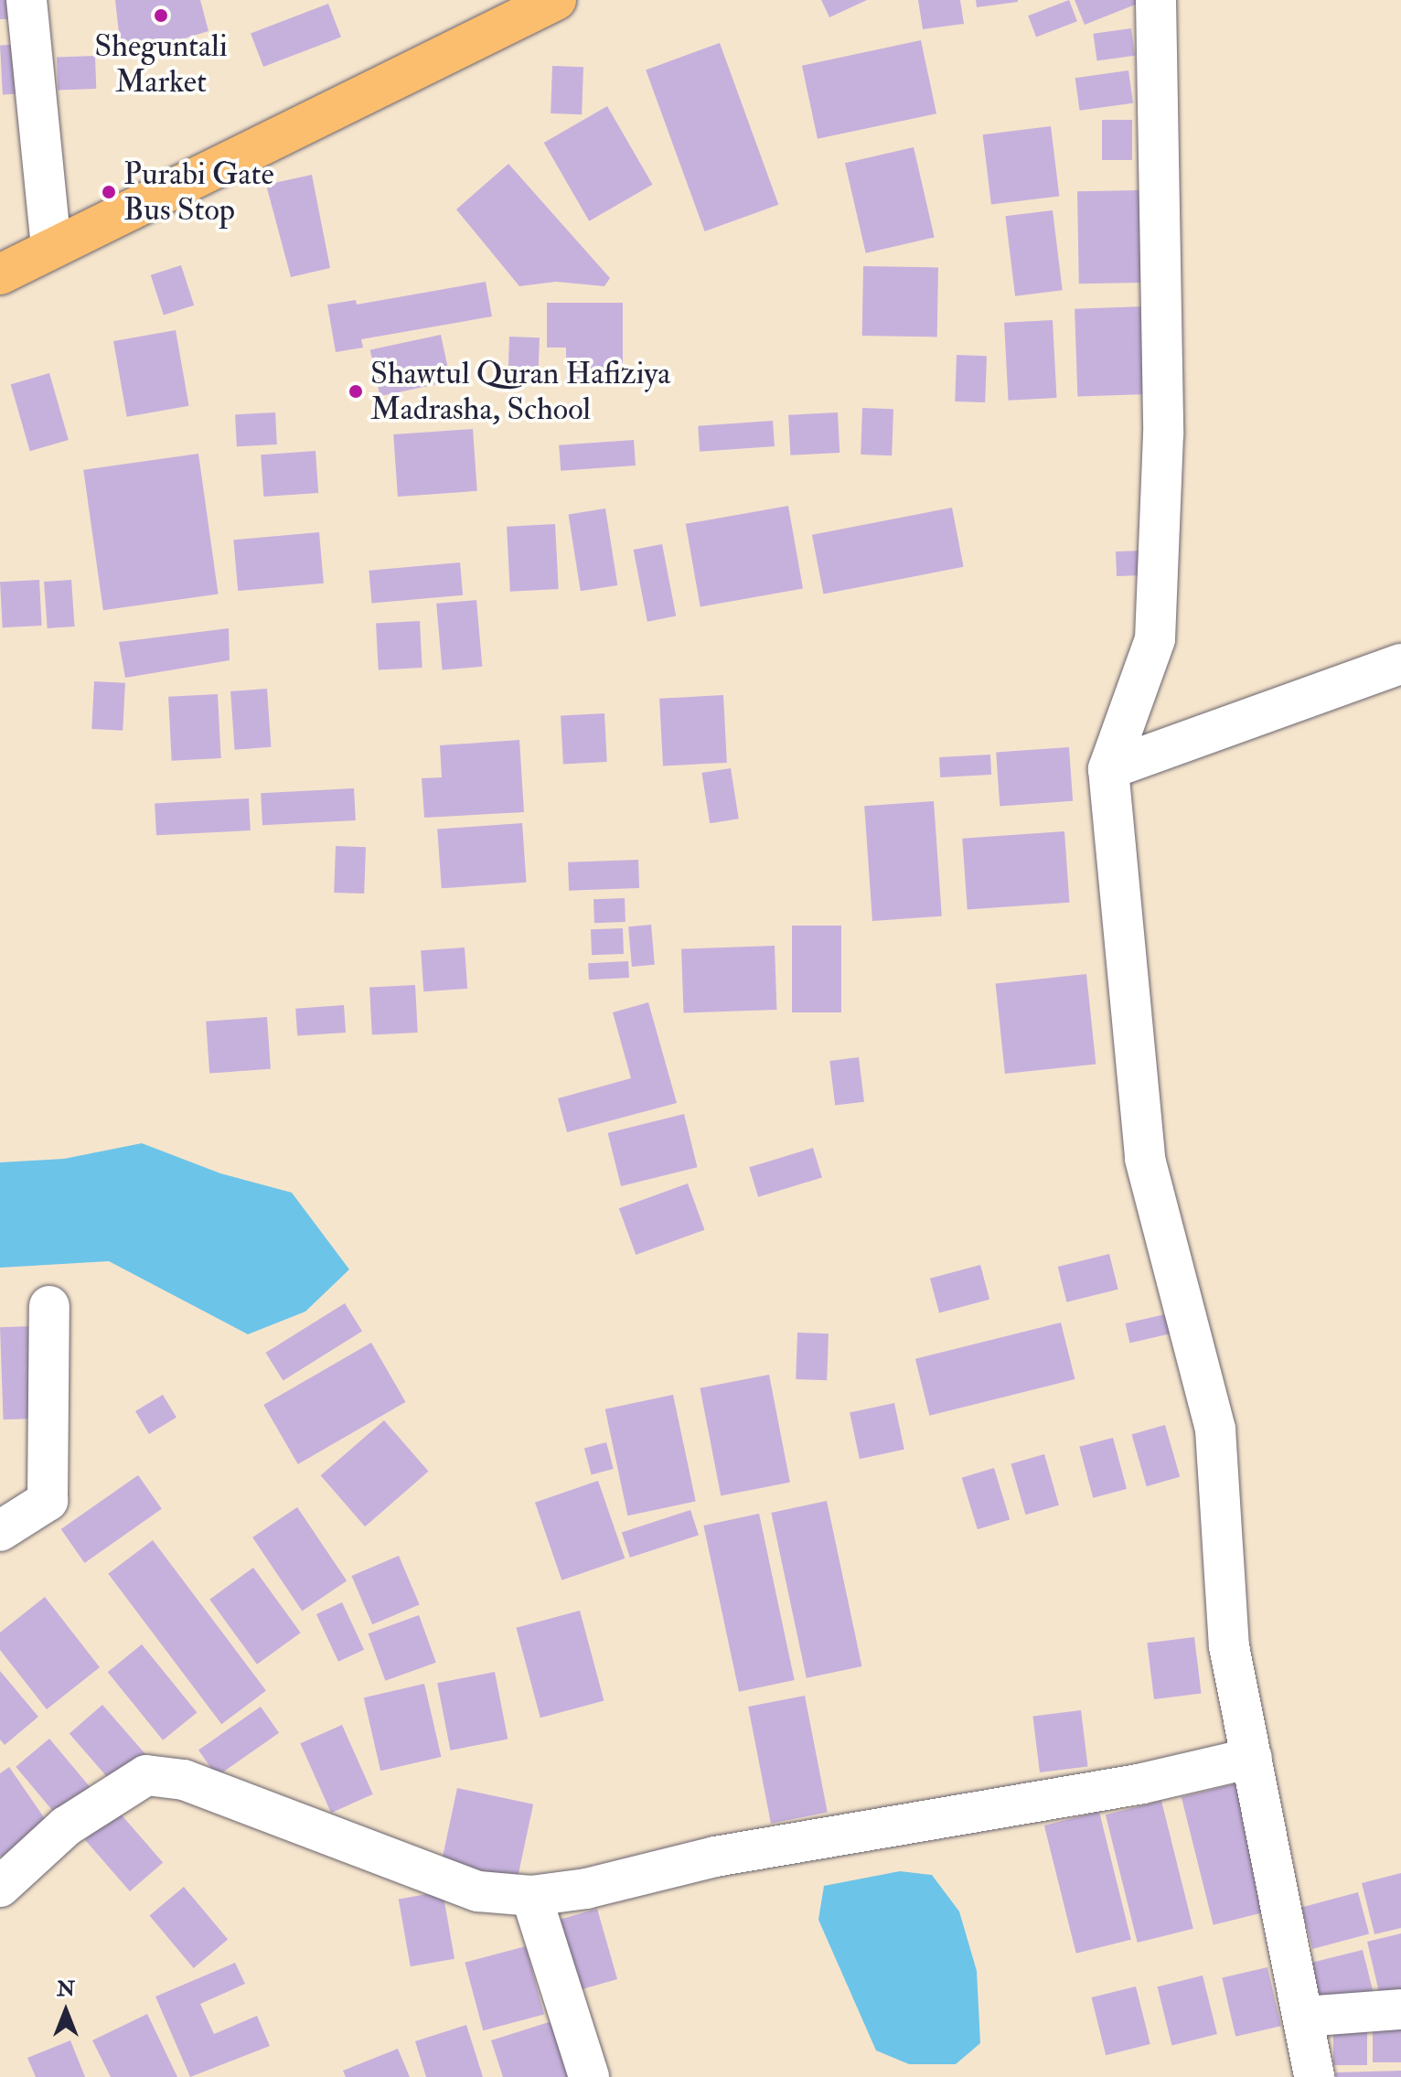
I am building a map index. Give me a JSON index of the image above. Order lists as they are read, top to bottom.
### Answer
{
  "places": ["Sheguntali Market", "Purabi Gate Bus Stop", "Shawtul Quran Hafiziya Madrasha, School"],
  "north": "top"
}
